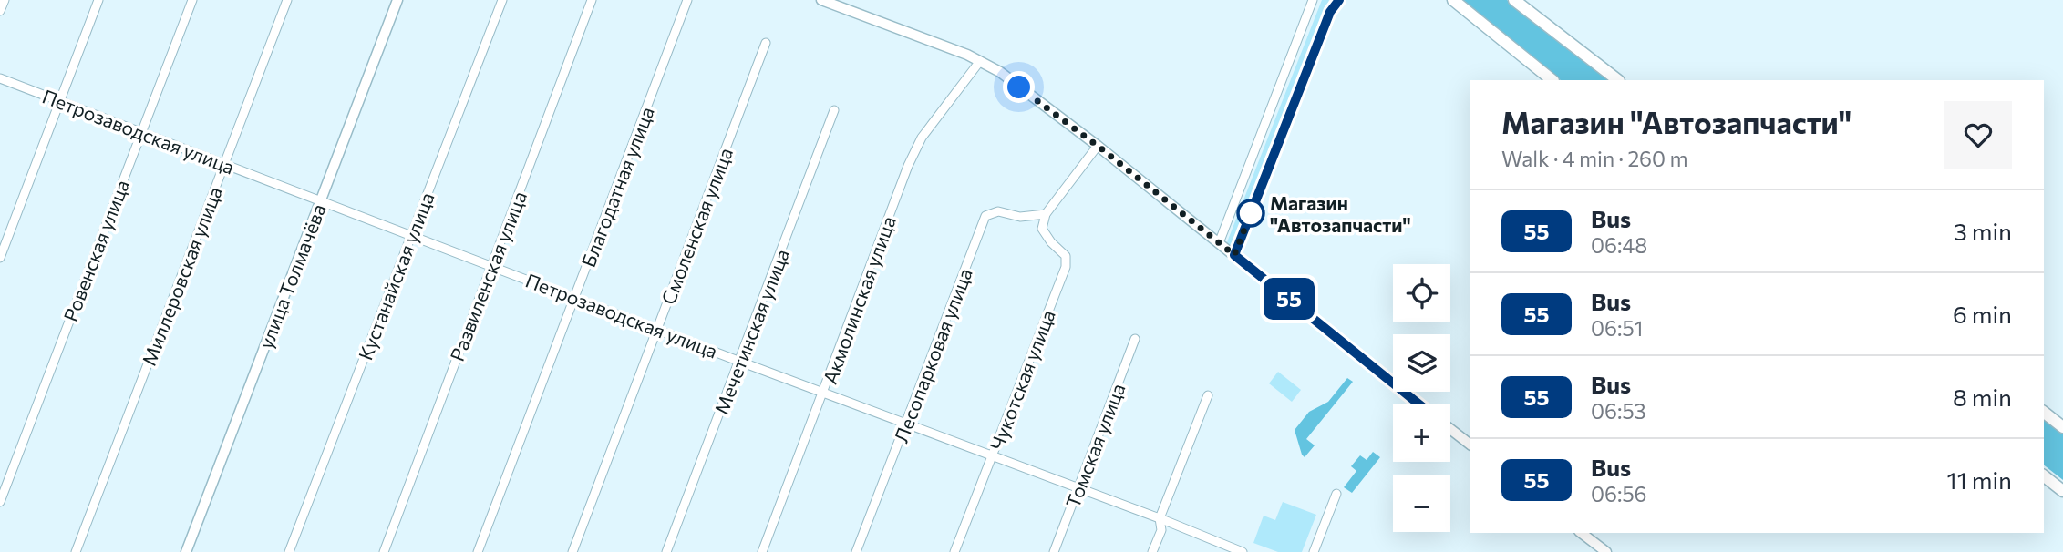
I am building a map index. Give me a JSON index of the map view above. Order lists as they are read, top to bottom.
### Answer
{
  "streets": {
    "street": [
      "Петрозаводская улица",
      "Благодатная улица",
      "Смоленская улица",
      "Ровенская улица",
      "Миллеровская улица",
      "улица Толмачёва",
      "Кустанайская улица",
      "Развиленская улица",
      "Акмолинская улица",
      "Мечетинская улица",
      "Лесопарковая улица",
      "Чукотская улица",
      "Томская улица"
    ]
  },
  "crossings": [
    ["Петрозаводская улица", "Благодатная улица"],
    ["Петрозаводская улица", "Смоленская улица"],
    ["Петрозаводская улица", "Ровенская улица"],
    ["Петрозаводская улица", "Миллеровская улица"],
    ["Петрозаводская улица", "улица Толмачёва"],
    ["Петрозаводская улица", "Кустанайская улица"],
    ["Петрозаводская улица", "Развиленская улица"],
    ["Петрозаводская улица", "Акмолинская улица"],
    ["Петрозаводская улица", "Мечетинская улица"],
    ["Петрозаводская улица", "Лесопарковая улица"],
    ["Петрозаводская улица", "Чукотская улица"],
    ["Петрозаводская улица", "Томская улица"],
    ["Лесопарковая улица", "Чукотская улица"]
  ],
  "places": ["Магазин \"Автозапчасти\""],
  "lines": ["bus line 55"],
  "page": {
    "on_map": "55",
    "heading": ["Магазин \"Автозапчасти\"", "Walk · 4 min · 260 m"],
    "list": [
      {
        "mark": "55",
        "name": "Bus",
        "note": "06:48",
        "value": "3 min"
      },
      {
        "mark": "55",
        "name": "Bus",
        "note": "06:51",
        "value": "6 min"
      },
      {
        "mark": "55",
        "name": "Bus",
        "note": "06:53",
        "value": "8 min"
      },
      {
        "mark": "55",
        "name": "Bus",
        "note": "06:56",
        "value": "11 min"
      }
    ],
    "map_buttons": ["+", "−"]
  }
}
